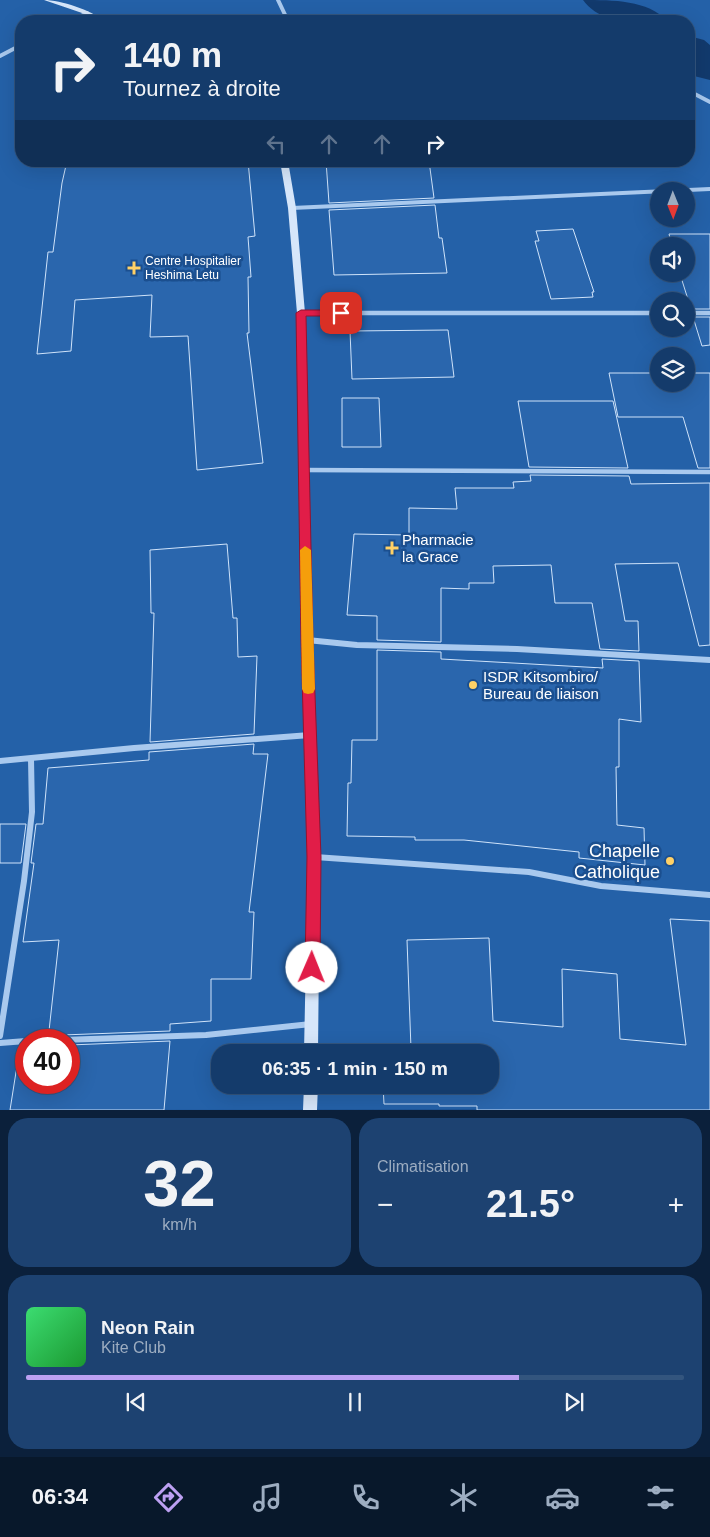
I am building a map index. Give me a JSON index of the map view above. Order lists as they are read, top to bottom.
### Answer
{
  "places": {
    "health": ["Centre Hospitalier Heshima Letu", "Pharmacie la Grace"],
    "other": ["ISDR Kitsombiro/ Bureau de liaison", "Chapelle Catholique"]
  },
  "north": "bottom",
  "page": {
    "turn": ["140 m", "Tournez à droite"],
    "limit": "40",
    "trip": "06:35 · 1 min · 150 m",
    "tile": [
      ["32", "km/h"],
      "Climatisation"
    ],
    "heat": ["−", "21.5°", "+"],
    "song": ["Neon Rain", "Kite Club"],
    "tabs": "06:34"
  }
}
